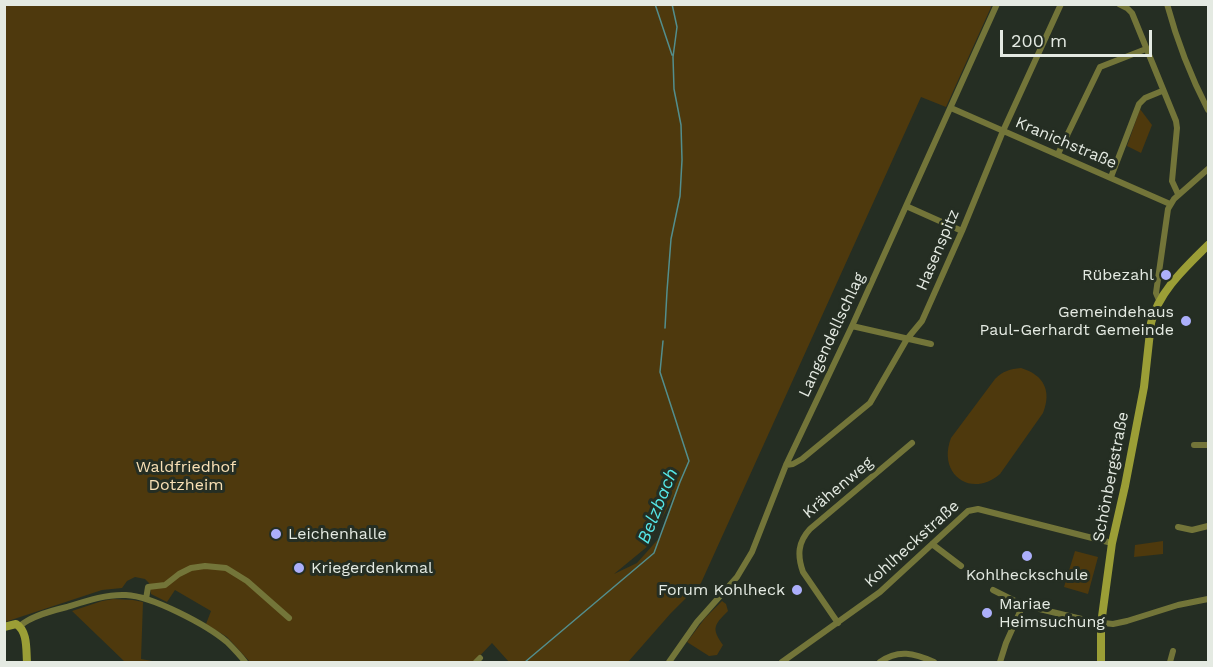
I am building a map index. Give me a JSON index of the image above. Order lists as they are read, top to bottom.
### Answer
{
  "streets": {
    "street": [
      "Kranichstraße",
      "Hasenspitz",
      "Langendellschlag",
      "Schönbergstraße",
      "Krähenweg",
      "Kohlheckstraße"
    ]
  },
  "crossings": [
    ["Kranichstraße", "Hasenspitz"],
    ["Kranichstraße", "Langendellschlag"],
    ["Hasenspitz", "Langendellschlag"],
    ["Schönbergstraße", "Kohlheckstraße"],
    ["Krähenweg", "Kohlheckstraße"]
  ],
  "water": ["Belzbach"],
  "parks": ["Waldfriedhof Dotzheim"],
  "places": [
    "Rübezahl",
    "Gemeindehaus Paul-Gerhardt Gemeinde",
    "Leichenhalle",
    "Kohlheckschule",
    "Kriegerdenkmal",
    "Forum Kohlheck",
    "Mariae Heimsuchung"
  ],
  "scale_bar": "200 m"
}
